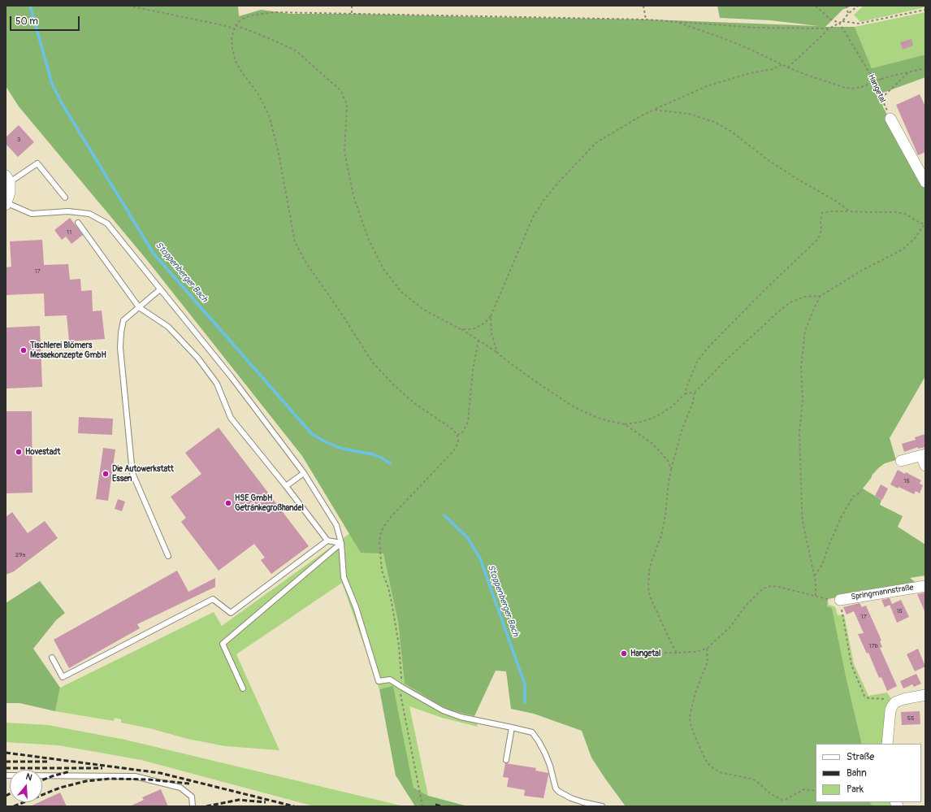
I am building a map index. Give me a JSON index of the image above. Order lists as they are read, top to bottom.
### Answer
{
  "streets": {
    "street": ["Springmannstraße"],
    "path": ["Hangetal"]
  },
  "water": ["Stoppenberger Bach"],
  "places": [
    "Tischlerei Blömers Messekonzepte GmbH",
    "Hovestadt",
    "Die Autowerkstatt Essen",
    "HSE GmbH Getränkegroßhandel",
    "Hangetal"
  ],
  "house_numbers": [
    "3",
    "11",
    "17",
    "15",
    "29a",
    "15",
    "17",
    "17b",
    "55"
  ],
  "legend": ["Straße", "Bahn", "Park"],
  "scale_bar": "50 m",
  "north": "top"
}
